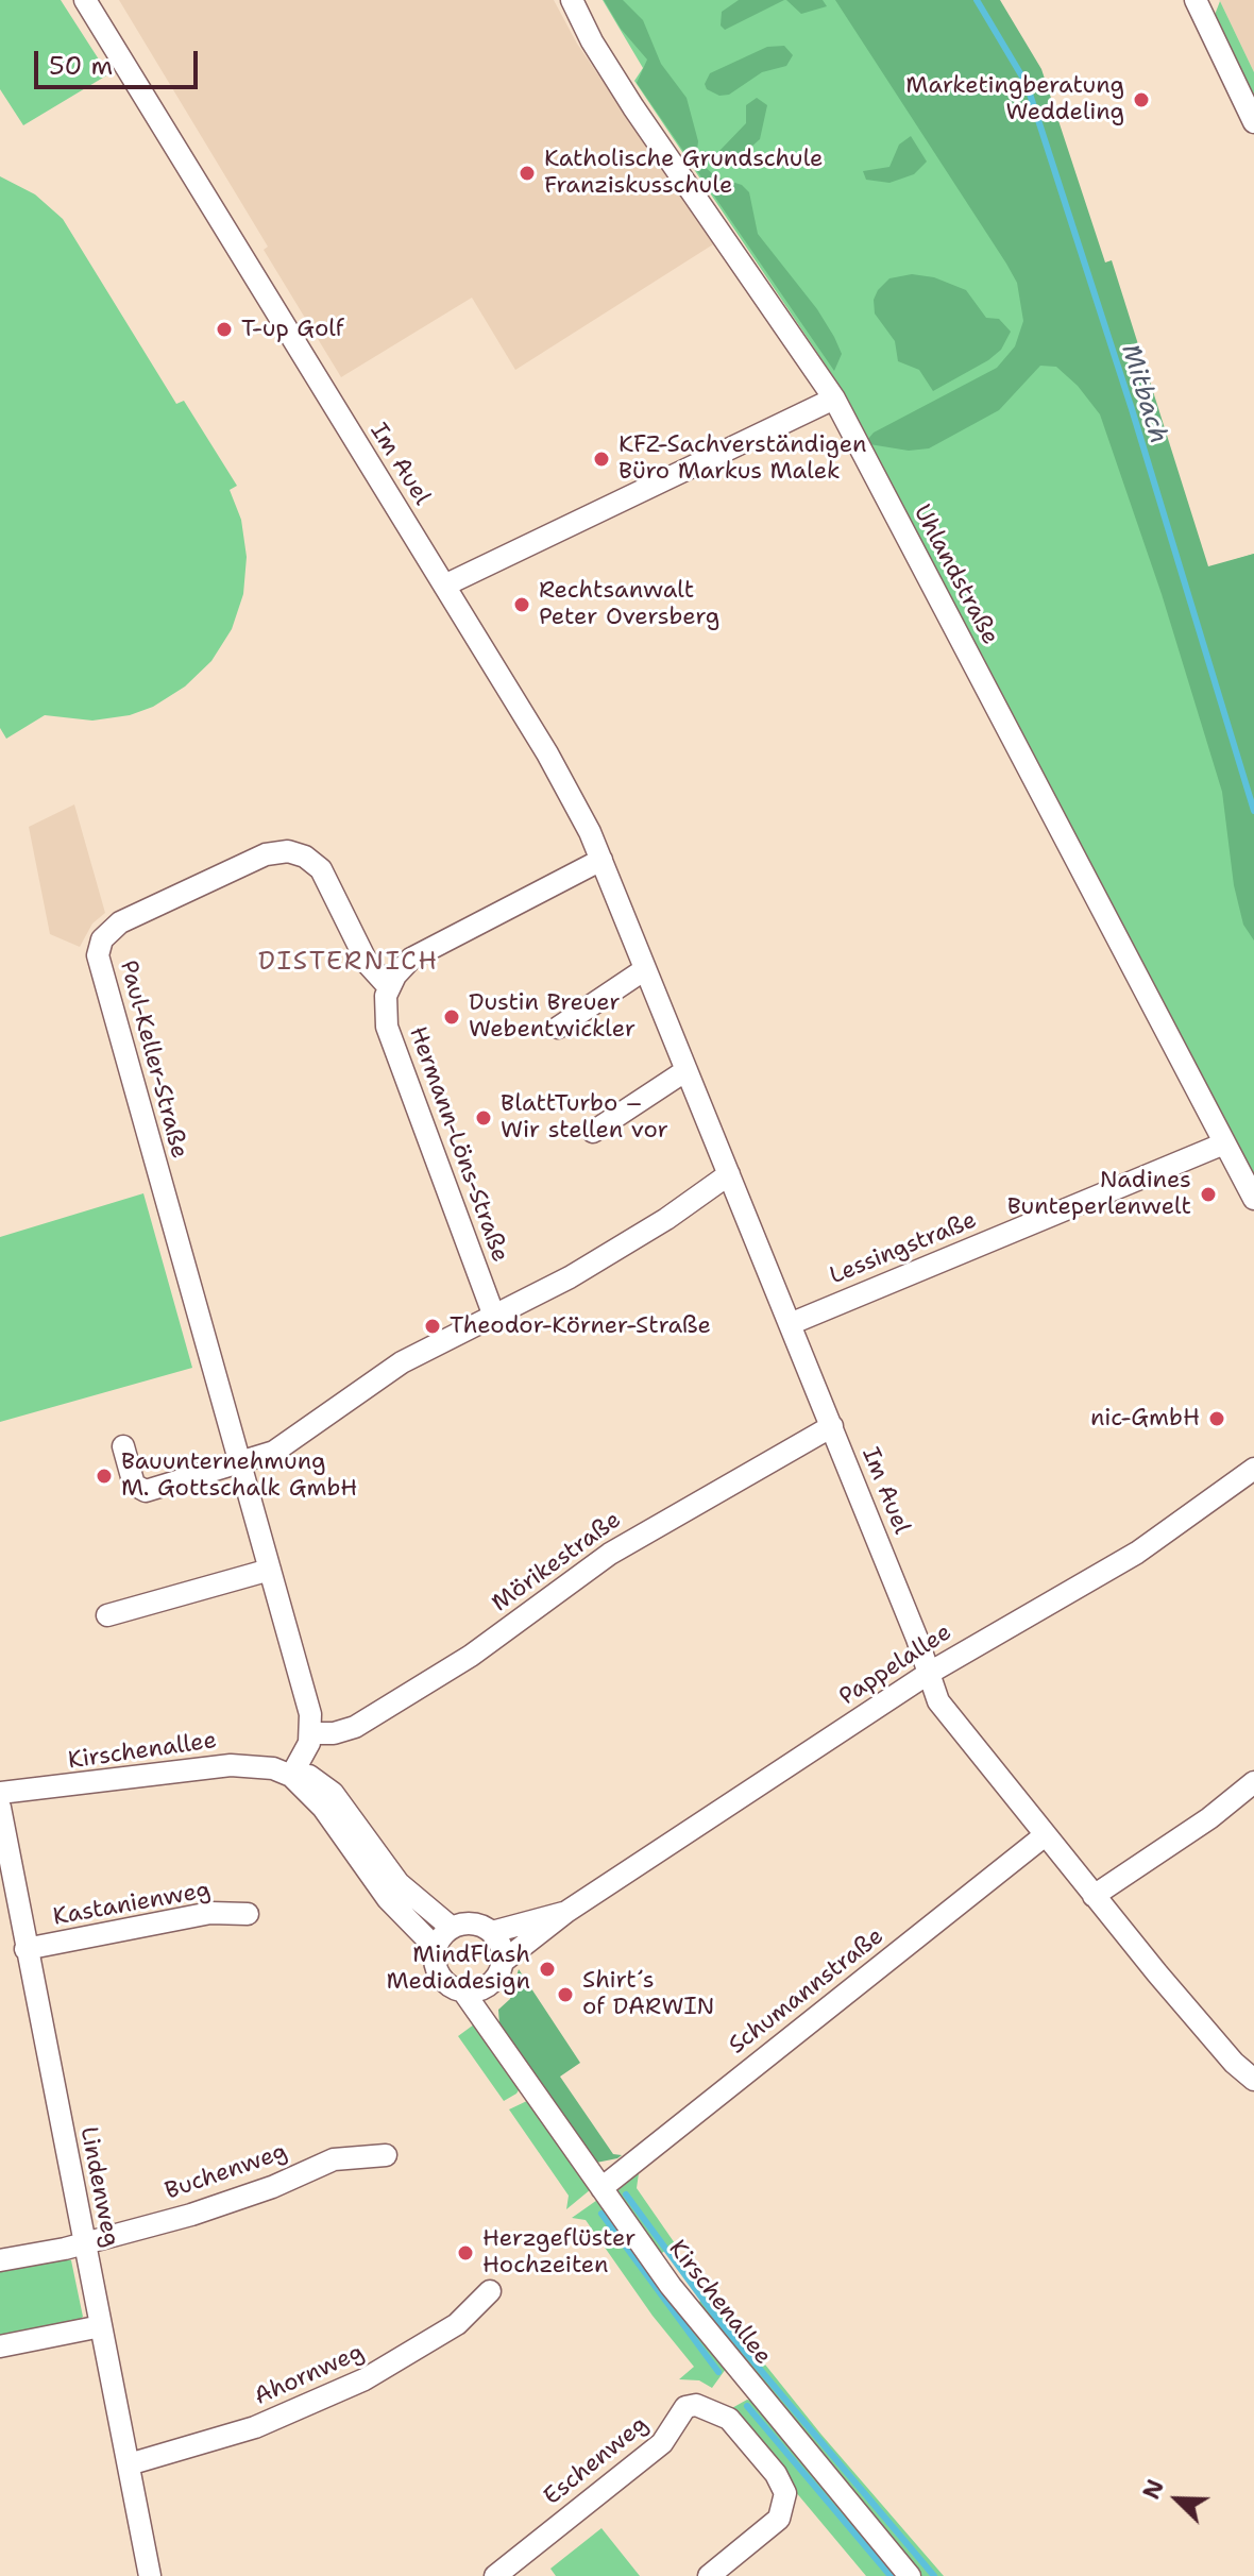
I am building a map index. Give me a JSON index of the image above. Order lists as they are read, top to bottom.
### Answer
{
  "streets": {
    "street": [
      "Im Auel",
      "Uhlandstraße",
      "Paul-Keller-Straße",
      "Hermann-Löns-Straße",
      "Lessingstraße",
      "Mörikestraße",
      "Pappelallee",
      "Kirschenallee",
      "Kastanienweg",
      "Schumannstraße",
      "Buchenweg",
      "Lindenweg",
      "Ahornweg",
      "Eschenweg"
    ]
  },
  "crossings": [
    ["Im Auel", "Lessingstraße"],
    ["Im Auel", "Mörikestraße"],
    ["Im Auel", "Pappelallee"],
    ["Im Auel", "Schumannstraße"],
    ["Uhlandstraße", "Lessingstraße"],
    ["Paul-Keller-Straße", "Hermann-Löns-Straße"],
    ["Paul-Keller-Straße", "Mörikestraße"],
    ["Pappelallee", "Kirschenallee"],
    ["Kirschenallee", "Schumannstraße"],
    ["Kastanienweg", "Lindenweg"],
    ["Buchenweg", "Lindenweg"],
    ["Lindenweg", "Ahornweg"]
  ],
  "districts": ["DISTERNICH"],
  "water": ["Mitbach"],
  "places": [
    "Marketingberatung Weddeling",
    "Katholische Grundschule Franziskusschule",
    "T-up Golf",
    "KFZ-Sachverständigen Büro Markus Malek",
    "Rechtsanwalt Peter Oversberg",
    "Dustin Breuer Webentwickler",
    "BlattTurbo – Wir stellen vor",
    "Nadines Bunteperlenwelt",
    "Theodor-Körner-Straße",
    "nic-GmbH",
    "Bauunternehmung M. Gottschalk GmbH",
    "MindFlash Mediadesign",
    "Shirt´s of DARWIN",
    "Herzgeflüster Hochzeiten"
  ],
  "scale_bar": "50 m",
  "north": "top left"
}
